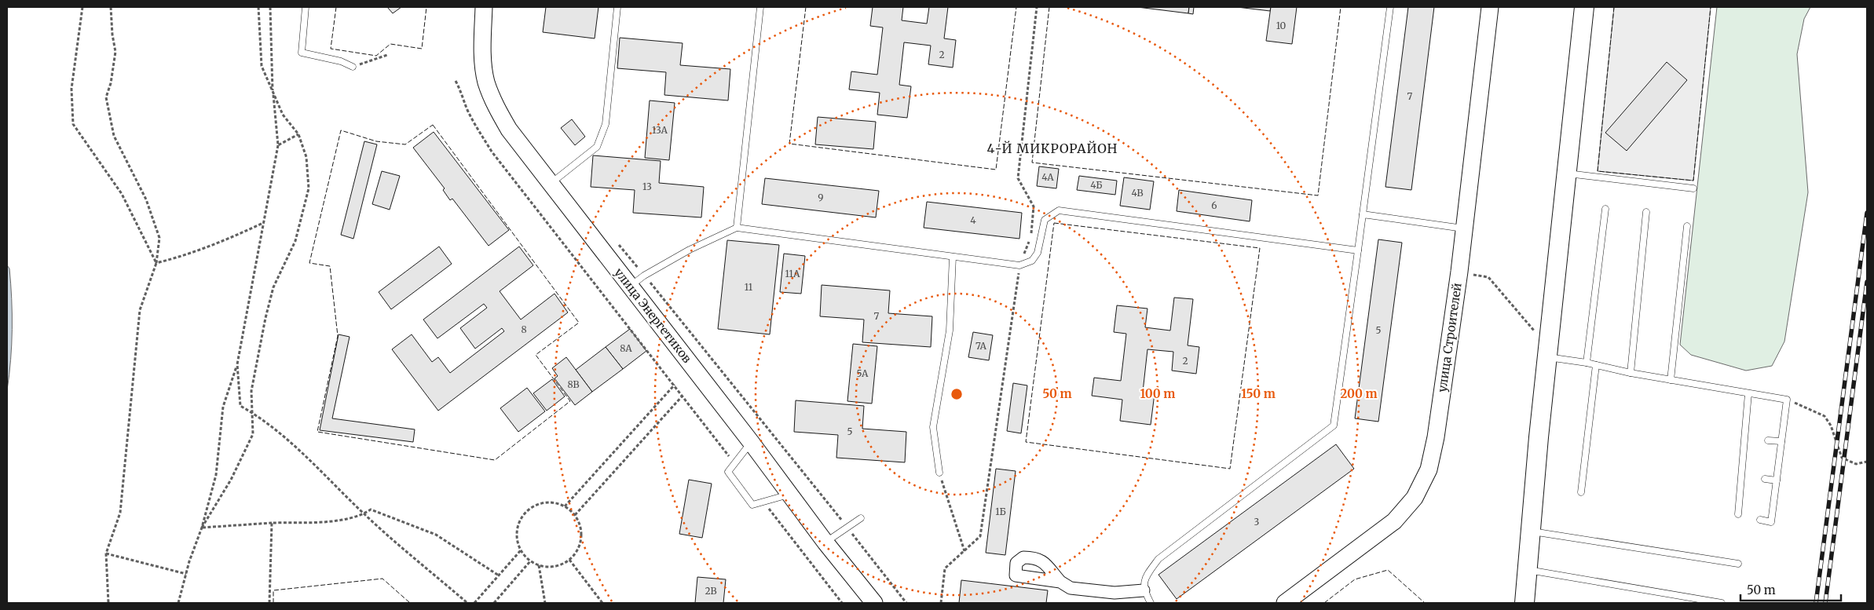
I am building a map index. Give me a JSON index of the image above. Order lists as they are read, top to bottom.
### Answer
{
  "streets": {
    "main road": ["улица Энергетиков", "улица Строителей"]
  },
  "districts": ["4-Й МИКРОРАЙОН"],
  "house_numbers": [
    "10",
    "2",
    "7",
    "13А",
    "4А",
    "4Б",
    "13",
    "4В",
    "9",
    "6",
    "4",
    "11А",
    "11",
    "7",
    "8",
    "5",
    "7А",
    "8А",
    "2",
    "5А",
    "8В",
    "5",
    "1Б",
    "3",
    "2В"
  ],
  "scale_bar": "50 m",
  "rings": [
    "50 m",
    "100 m",
    "150 m",
    "200 m"
  ]
}
